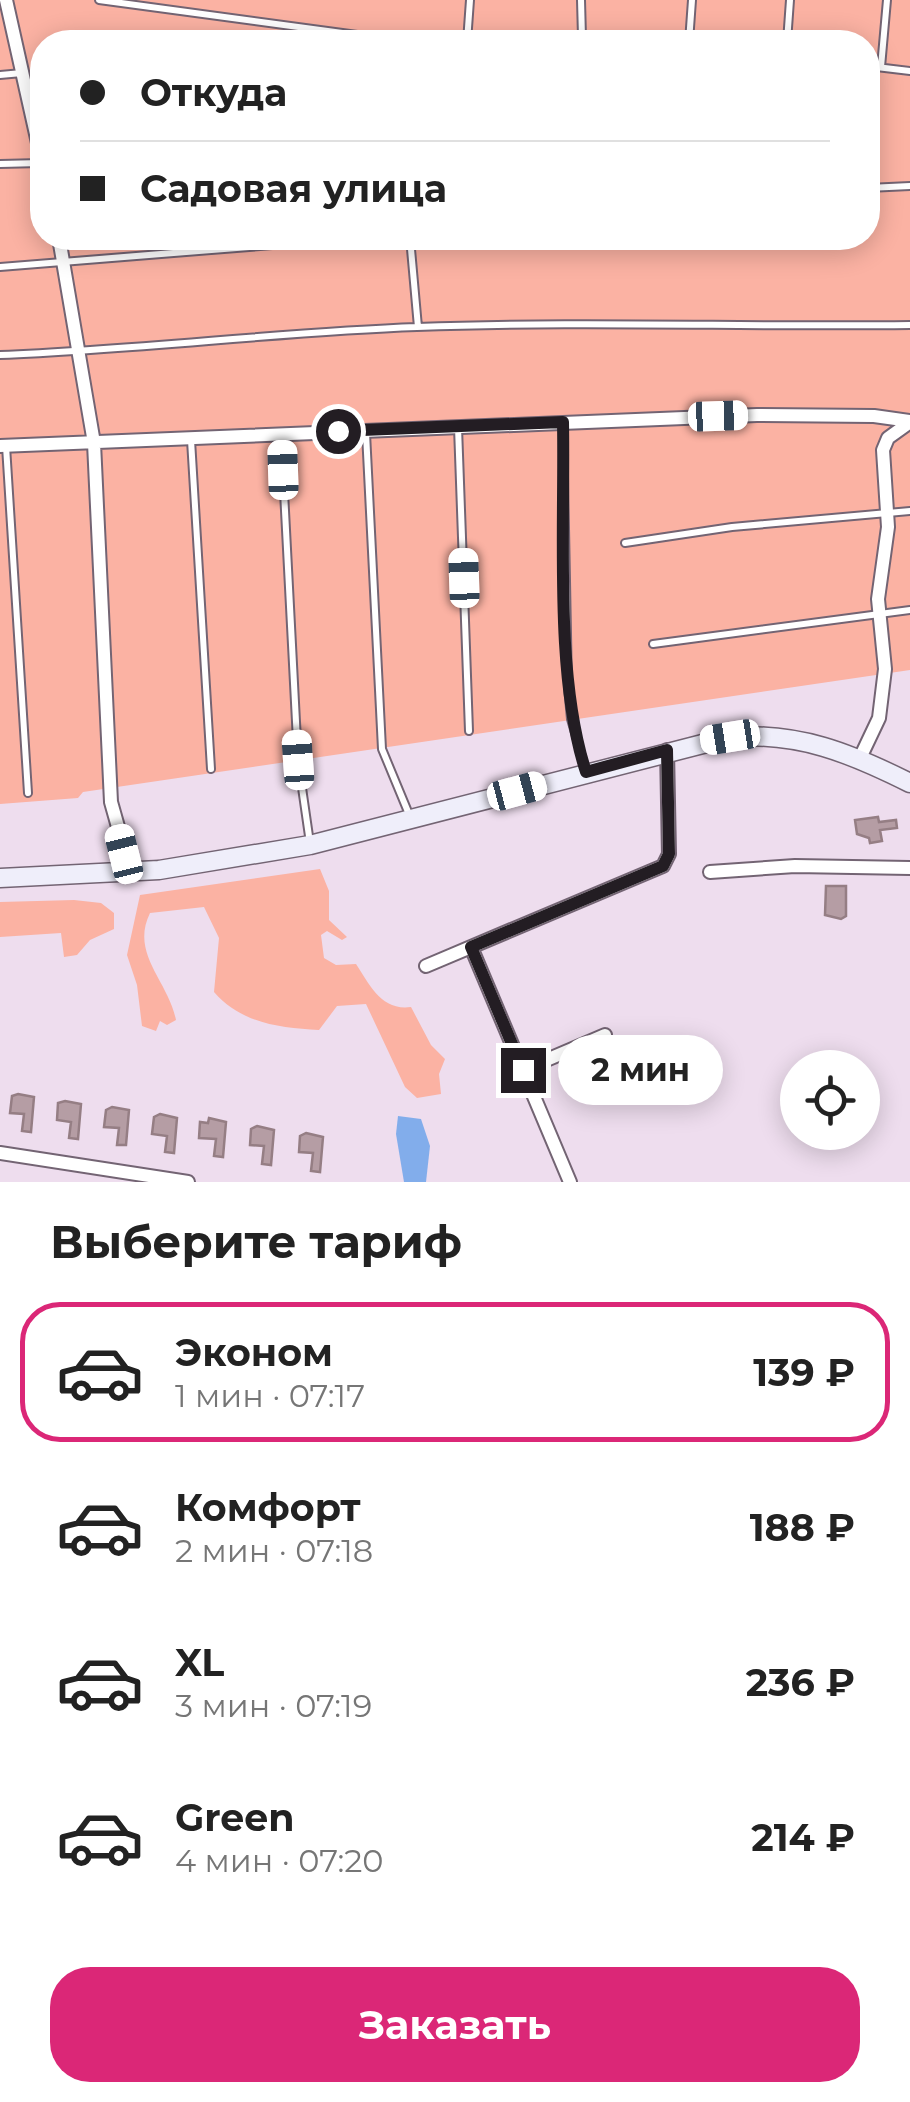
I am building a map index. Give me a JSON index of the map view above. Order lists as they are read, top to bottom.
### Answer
{
  "page": {
    "banner": ["Откуда", "Садовая улица"],
    "bubble": "2 мин",
    "heading": "Выберите тариф",
    "list": [
      {
        "name": "Эконом",
        "note": "1 мин · 07:17",
        "value": "139 ₽"
      },
      {
        "name": "Комфорт",
        "note": "2 мин · 07:18",
        "value": "188 ₽"
      },
      {
        "name": "XL",
        "note": "3 мин · 07:19",
        "value": "236 ₽"
      },
      {
        "name": "Green",
        "note": "4 мин · 07:20",
        "value": "214 ₽"
      }
    ],
    "buttons": "Заказать"
  }
}
